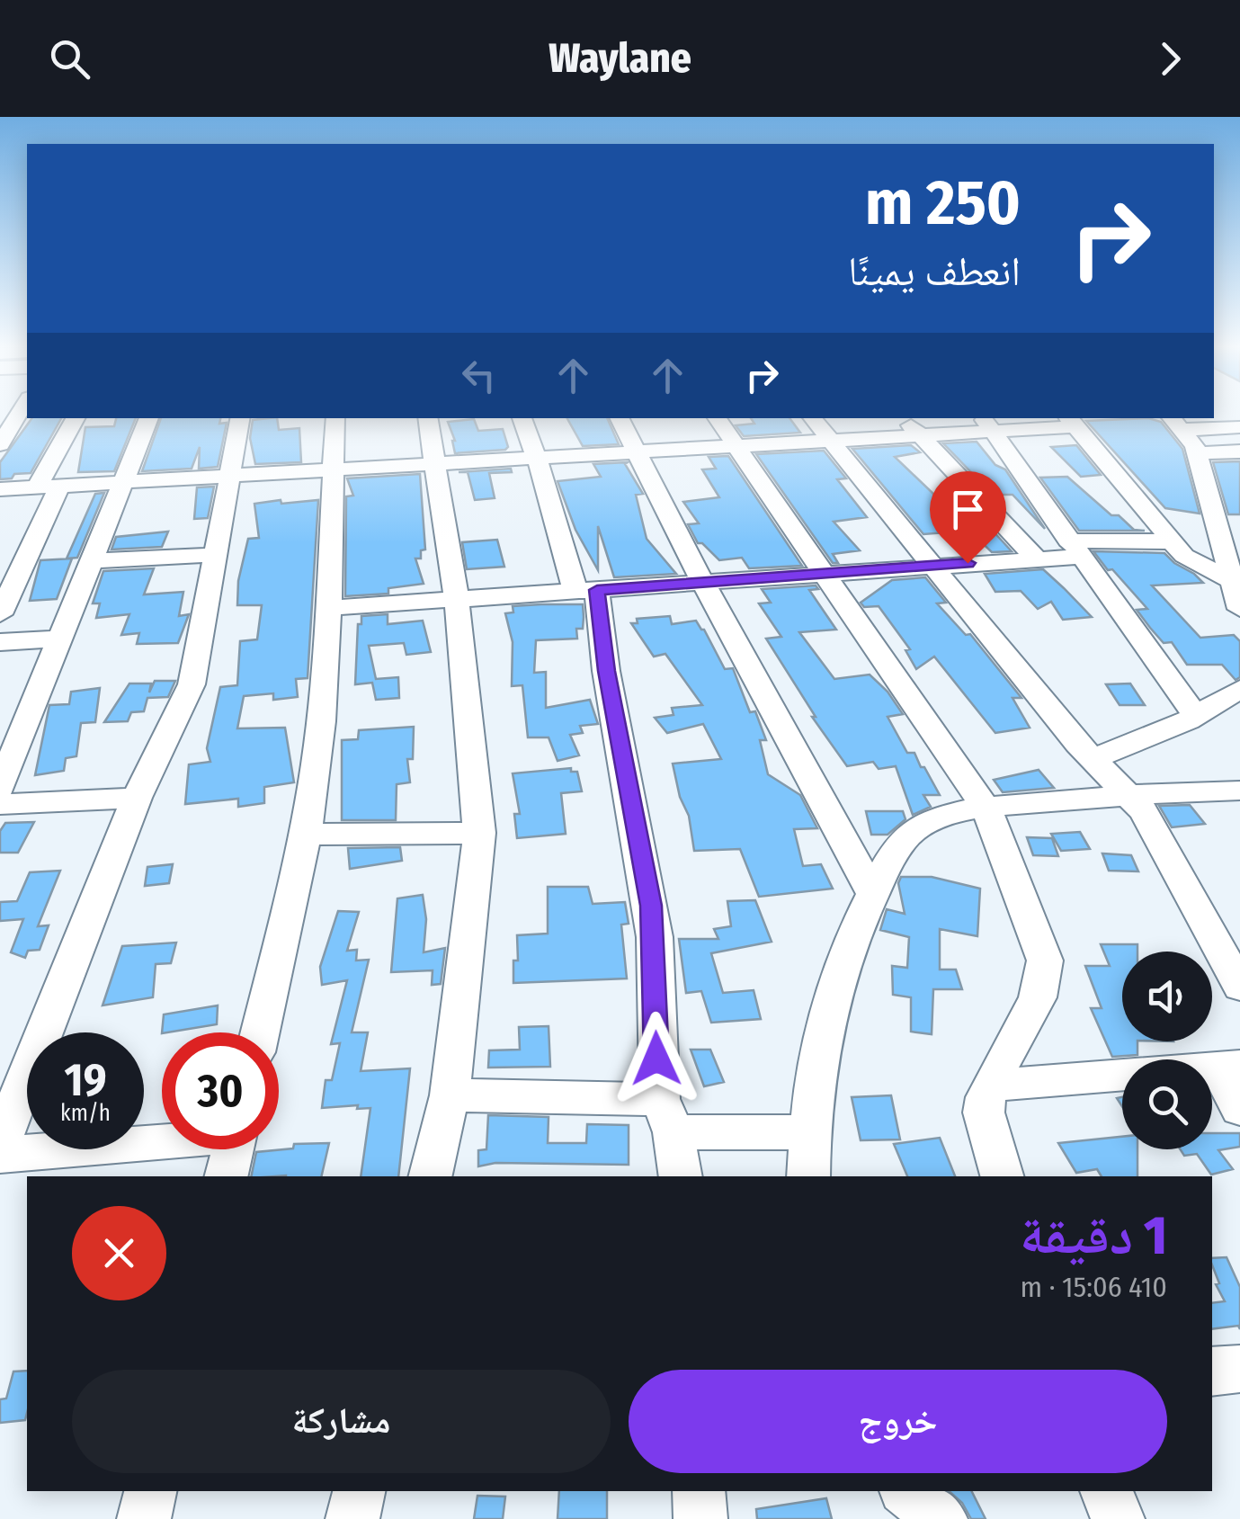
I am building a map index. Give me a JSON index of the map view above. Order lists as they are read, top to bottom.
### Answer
{
  "page": {
    "header": "Waylane",
    "turn": ["250 m", "انعطف يمينًا"],
    "speed": "19 km/h",
    "limit": "30",
    "heading": ["1 دقيقة", "410 m · 15:06"],
    "buttons": ["خروج", "مشاركة"]
  }
}
